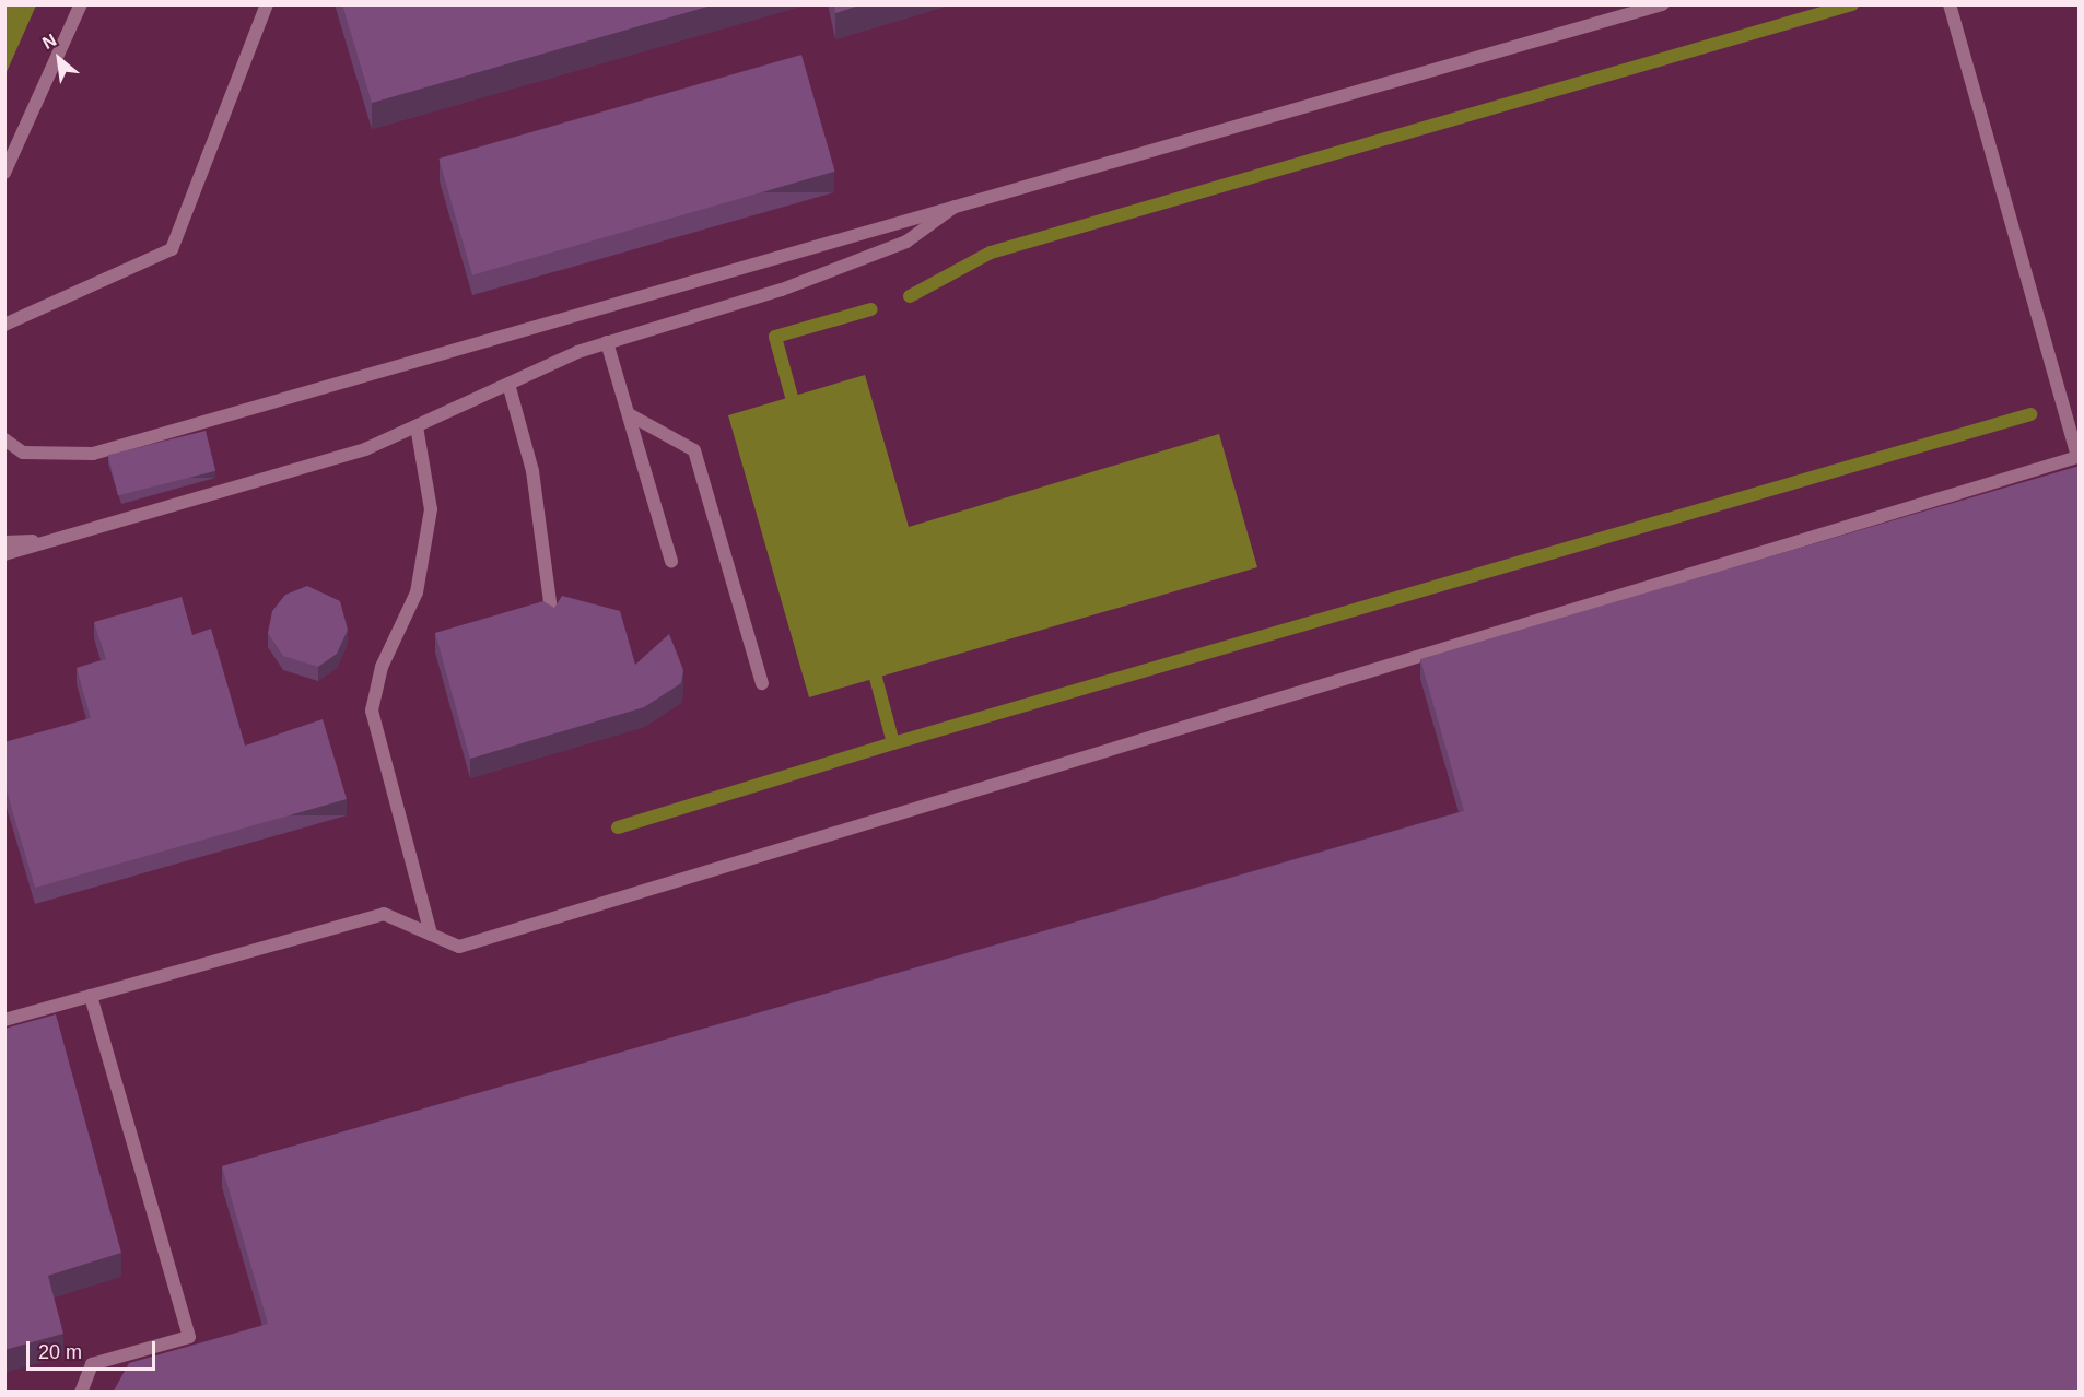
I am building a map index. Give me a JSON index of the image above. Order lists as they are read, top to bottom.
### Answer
{
  "scale_bar": "20 m",
  "north": "top left"
}
